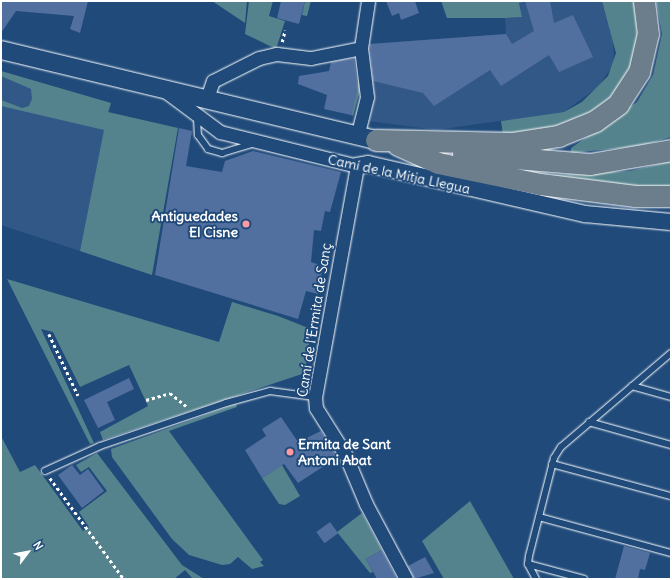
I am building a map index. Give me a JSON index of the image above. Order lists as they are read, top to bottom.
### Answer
{
  "streets": {
    "street": ["Camí de la Mitja Llegua", "Camí de l'Ermita de Sanç"]
  },
  "crossings": [
    ["Camí de la Mitja Llegua", "Camí de l'Ermita de Sanç"]
  ],
  "places": ["Antiguedades El Cisne", "Ermita de Sant Antoni Abat"],
  "north": "top right"
}
